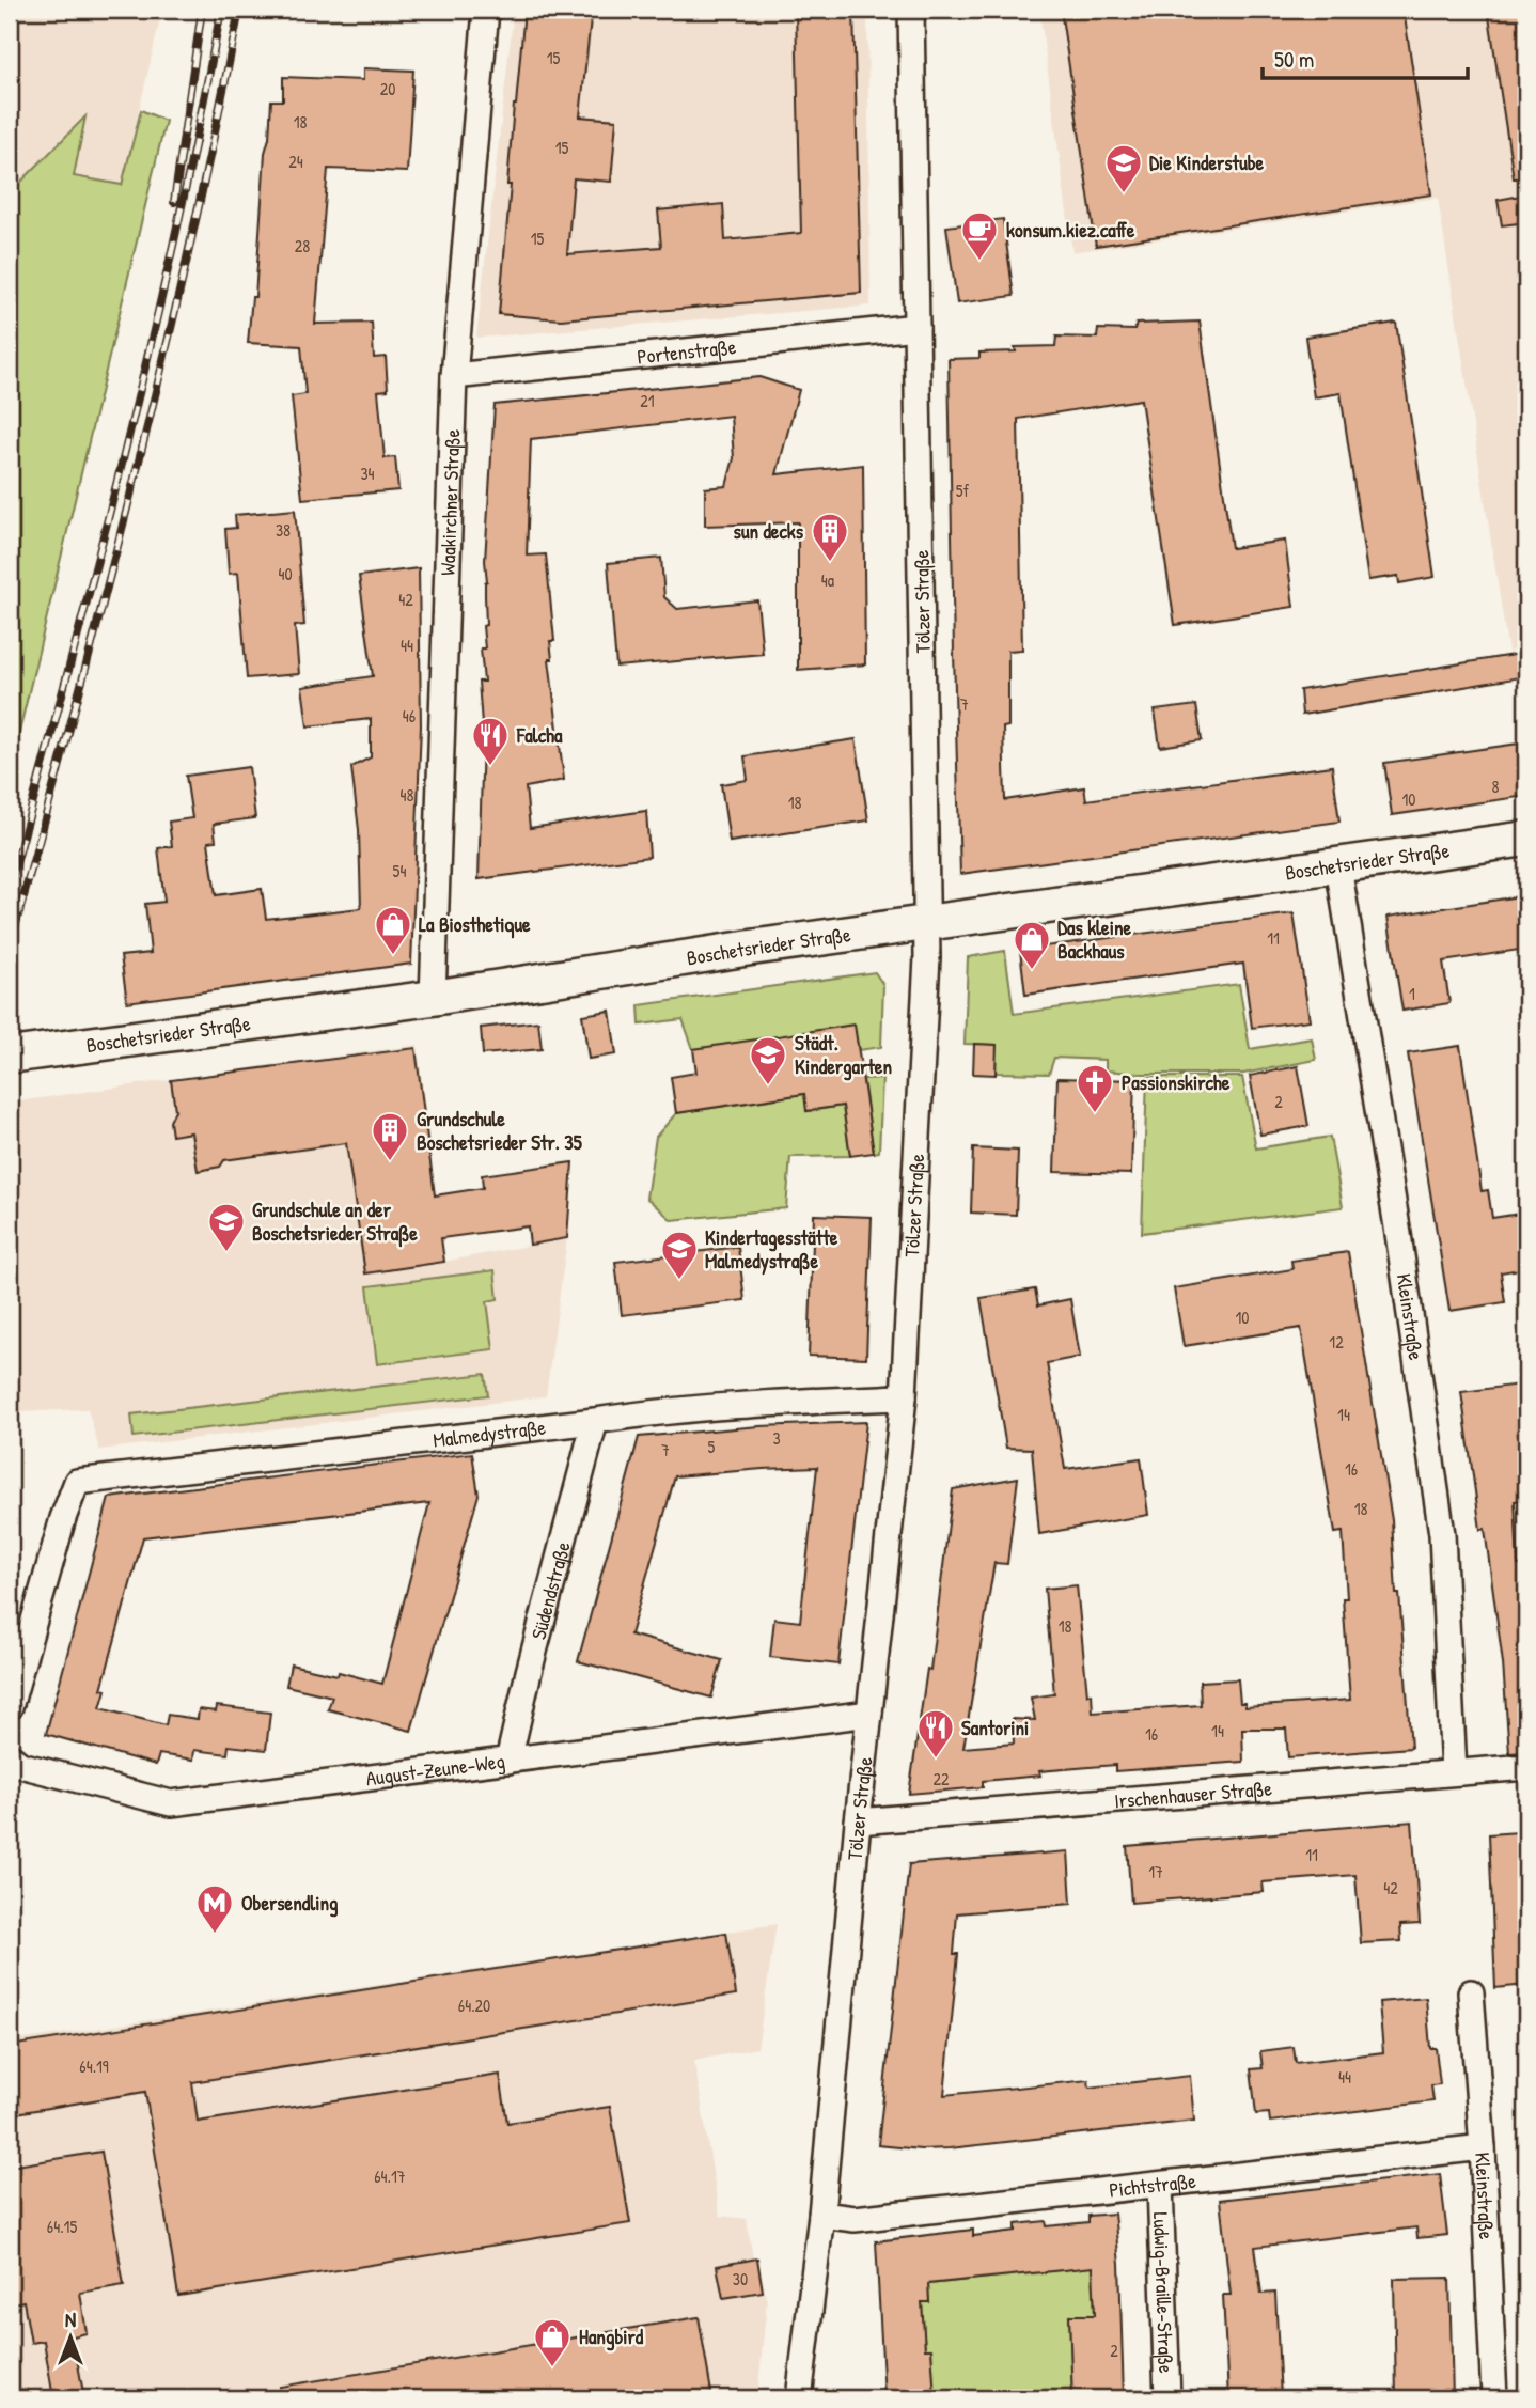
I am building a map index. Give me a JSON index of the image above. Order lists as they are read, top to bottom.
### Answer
{
  "streets": {
    "main road": ["Boschetsrieder Straße"],
    "street": [
      "Portenstraße",
      "Waakirchner Straße",
      "Tölzer Straße",
      "Kleinstraße",
      "Malmedystraße",
      "Südendstraße",
      "August-Zeune-Weg",
      "Irschenhauser Straße",
      "Pichtstraße",
      "Ludwig-Braille-Straße"
    ]
  },
  "crossings": [
    ["Portenstraße", "Waakirchner Straße"],
    ["Portenstraße", "Tölzer Straße"],
    ["Waakirchner Straße", "Boschetsrieder Straße"],
    ["Tölzer Straße", "Boschetsrieder Straße"],
    ["Tölzer Straße", "Malmedystraße"],
    ["Tölzer Straße", "August-Zeune-Weg"],
    ["Tölzer Straße", "Irschenhauser Straße"],
    ["Tölzer Straße", "Pichtstraße"],
    ["Boschetsrieder Straße", "Kleinstraße"],
    ["Kleinstraße", "Irschenhauser Straße"],
    ["Kleinstraße", "Pichtstraße"],
    ["Malmedystraße", "Südendstraße"],
    ["Südendstraße", "August-Zeune-Weg"],
    ["Pichtstraße", "Ludwig-Braille-Straße"]
  ],
  "places": {
    "school or university": [
      "Die Kinderstube",
      "Städt. Kindergarten",
      "Grundschule an der Boschetsrieder Straße",
      "Kindertagesstätte Malmedystraße"
    ],
    "cafe": ["konsum.kiez.caffe"],
    "building": ["sun decks", "Grundschule Boschetsrieder Str. 35"],
    "restaurant": ["Falcha", "Santorini"],
    "shop": ["La Biosthetique", "Das kleine Backhaus", "Hangbird"],
    "church": ["Passionskirche"],
    "metro station": ["Obersendling"]
  },
  "house_numbers": [
    "15",
    "20",
    "18",
    "15",
    "24",
    "15",
    "28",
    "21",
    "34",
    "5f",
    "38",
    "40",
    "4a",
    "42",
    "44",
    "7",
    "46",
    "8",
    "48",
    "10",
    "18",
    "54",
    "11",
    "1",
    "2",
    "10",
    "12",
    "14",
    "3",
    "5",
    "7",
    "16",
    "18",
    "18",
    "14",
    "16",
    "22",
    "11",
    "17",
    "42",
    "64.20",
    "64.19",
    "44",
    "64.17",
    "64.15",
    "30",
    "2"
  ],
  "scale_bar": "50 m",
  "north": "top"
}
